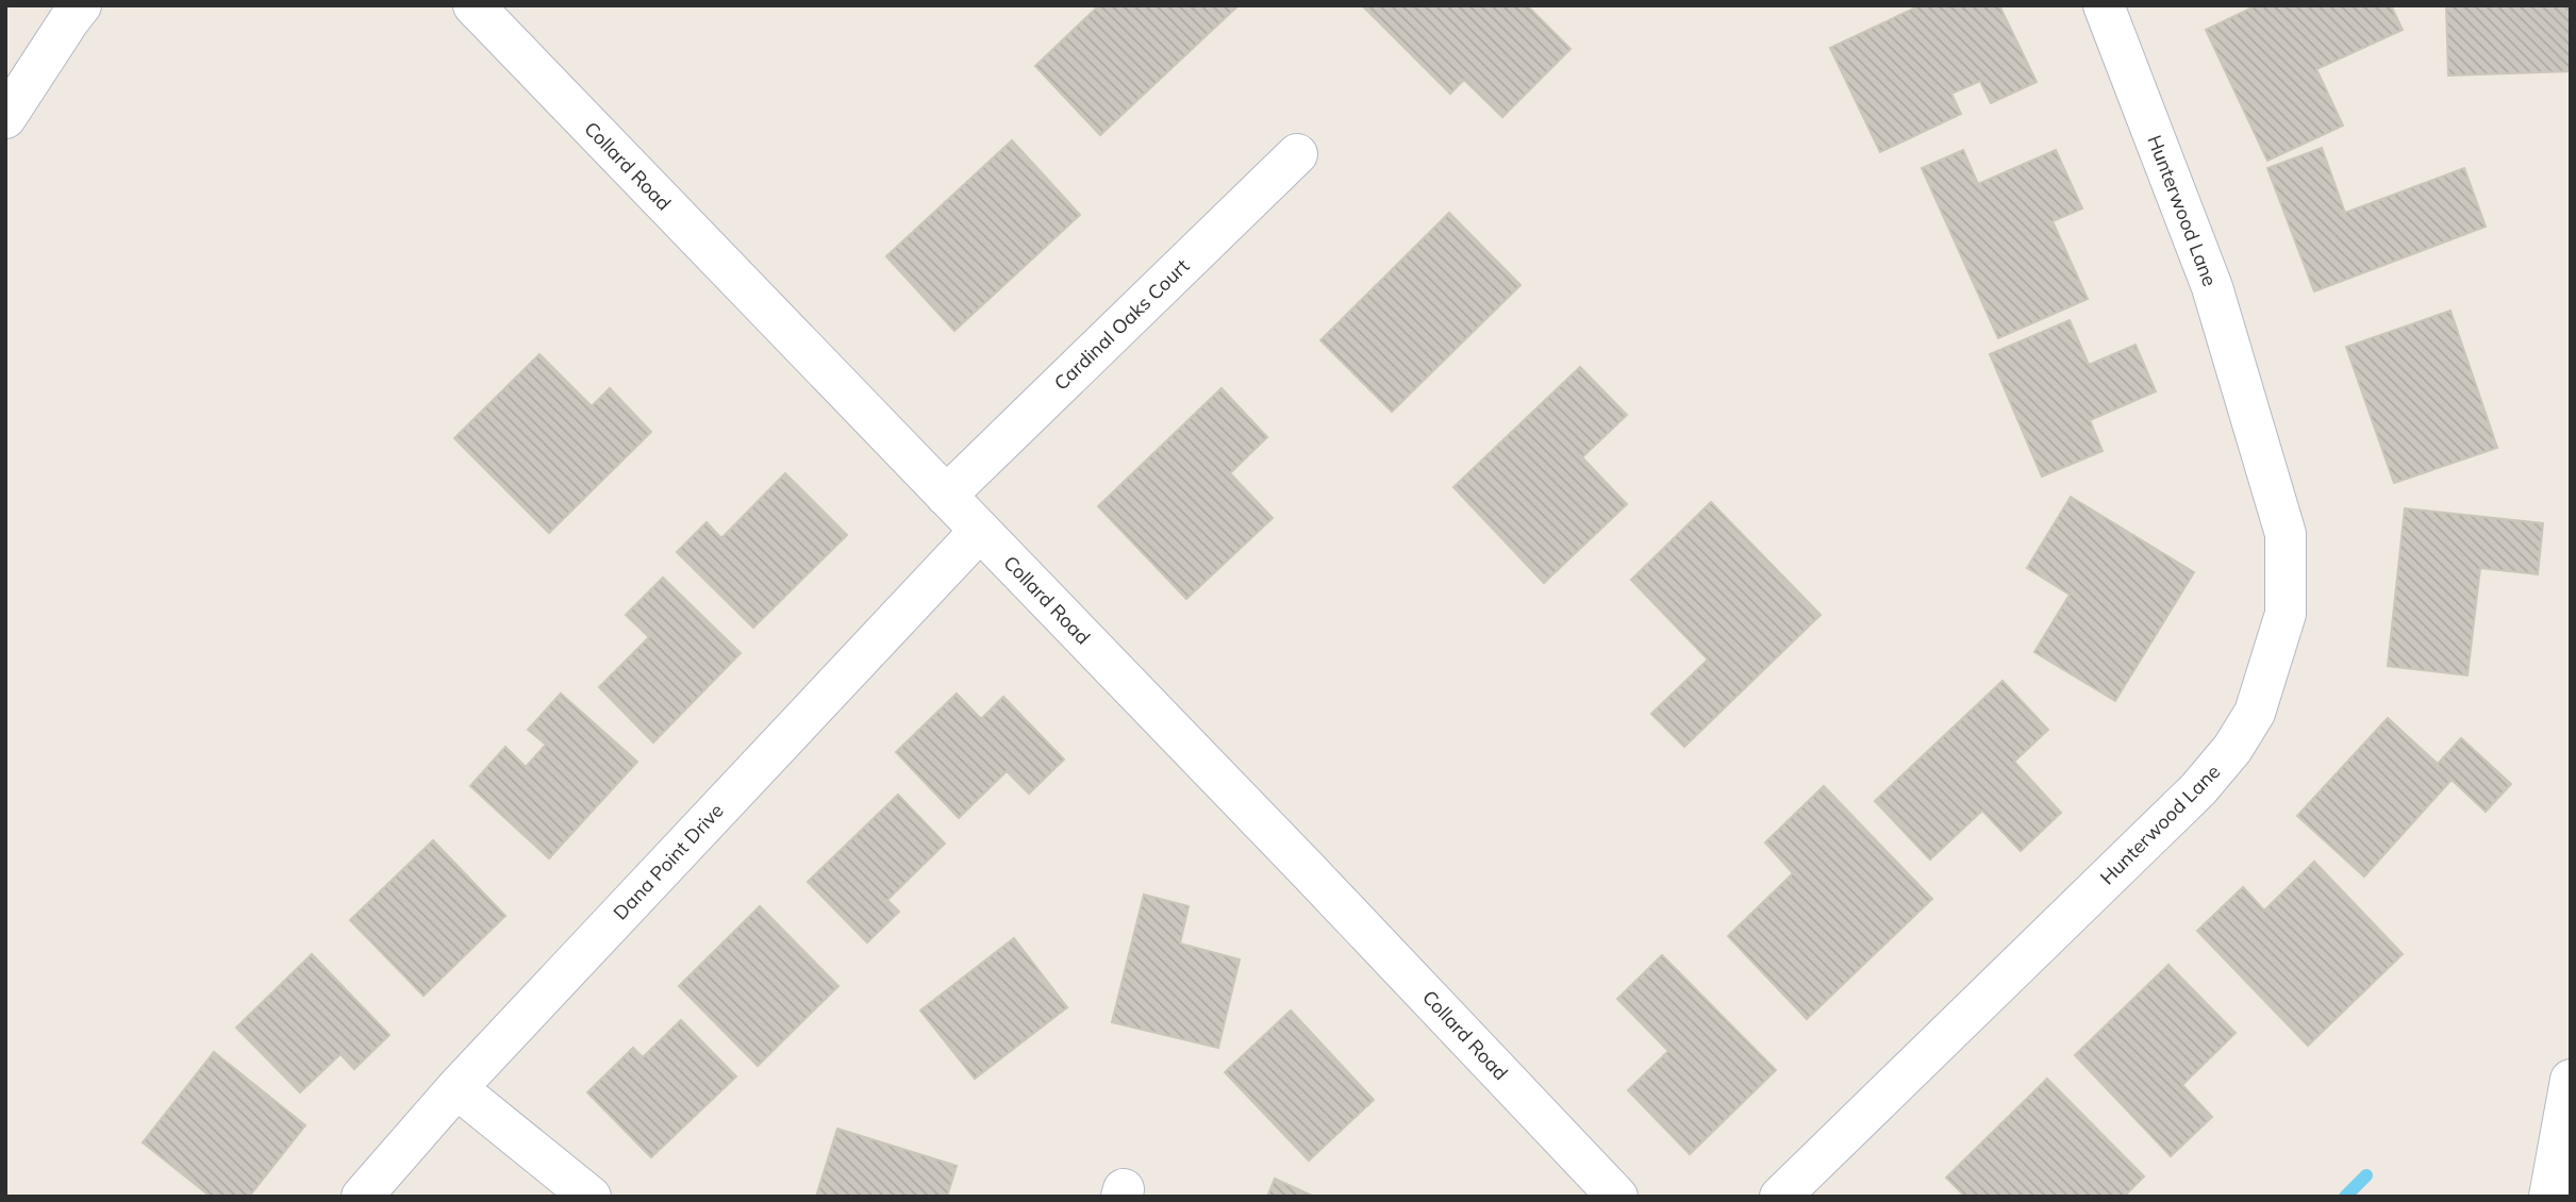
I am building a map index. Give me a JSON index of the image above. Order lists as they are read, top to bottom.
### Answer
{
  "streets": {
    "street": [
      "Collard Road",
      "Hunterwood Lane",
      "Cardinal Oaks Court",
      "Dana Point Drive"
    ]
  },
  "crossings": [
    ["Collard Road", "Cardinal Oaks Court"],
    ["Collard Road", "Dana Point Drive"]
  ]
}
